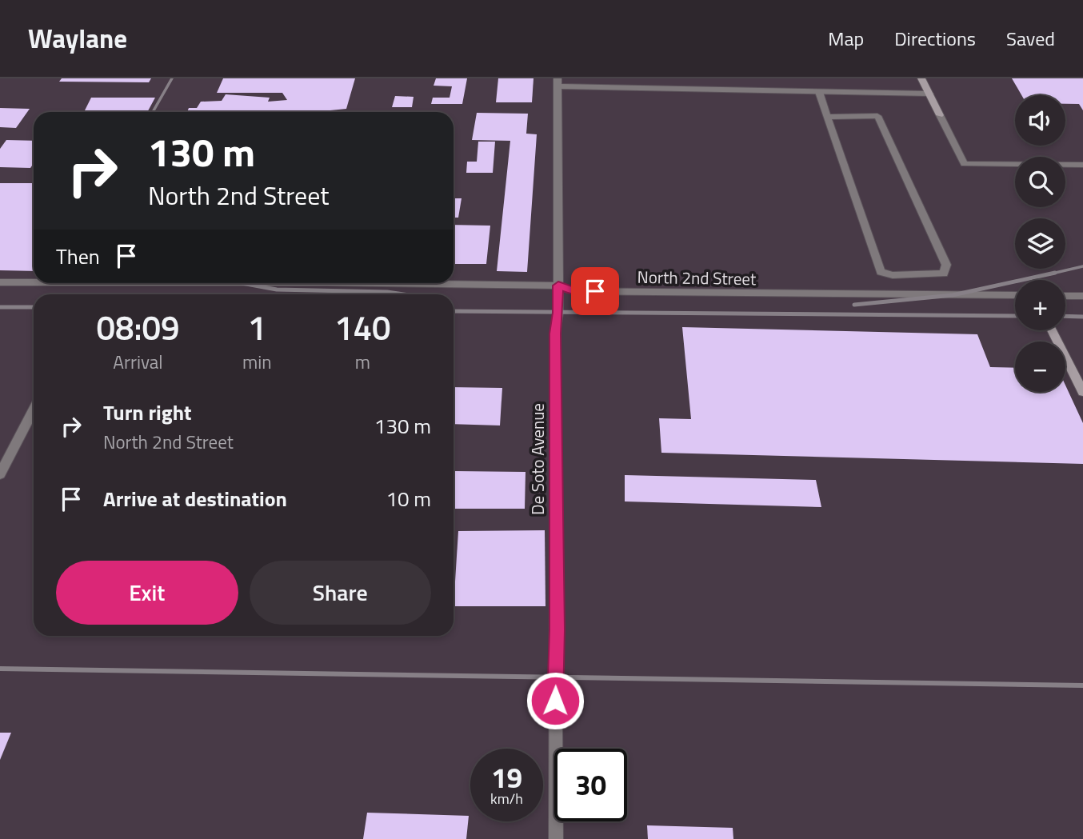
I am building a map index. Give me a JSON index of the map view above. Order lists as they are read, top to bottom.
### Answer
{
  "streets": {
    "street": ["North 2nd Street", "De Soto Avenue"]
  },
  "crossings": [
    ["North 2nd Street", "De Soto Avenue"]
  ],
  "page": {
    "header": "Waylane",
    "nav": ["Map", "Directions", "Saved"],
    "map_buttons": ["+", "−"],
    "turn": ["130 m", "North 2nd Street"],
    "then": "Then",
    "eta": [
      "08:09",
      "Arrival",
      "1",
      "min",
      "140",
      "m"
    ],
    "list": [
      {
        "name": "Turn right",
        "note": "North 2nd Street",
        "value": "130 m"
      },
      {
        "name": "Arrive at destination",
        "value": "10 m"
      }
    ],
    "buttons": ["Exit", "Share"],
    "speed": "19 km/h",
    "limit": "30"
  }
}
